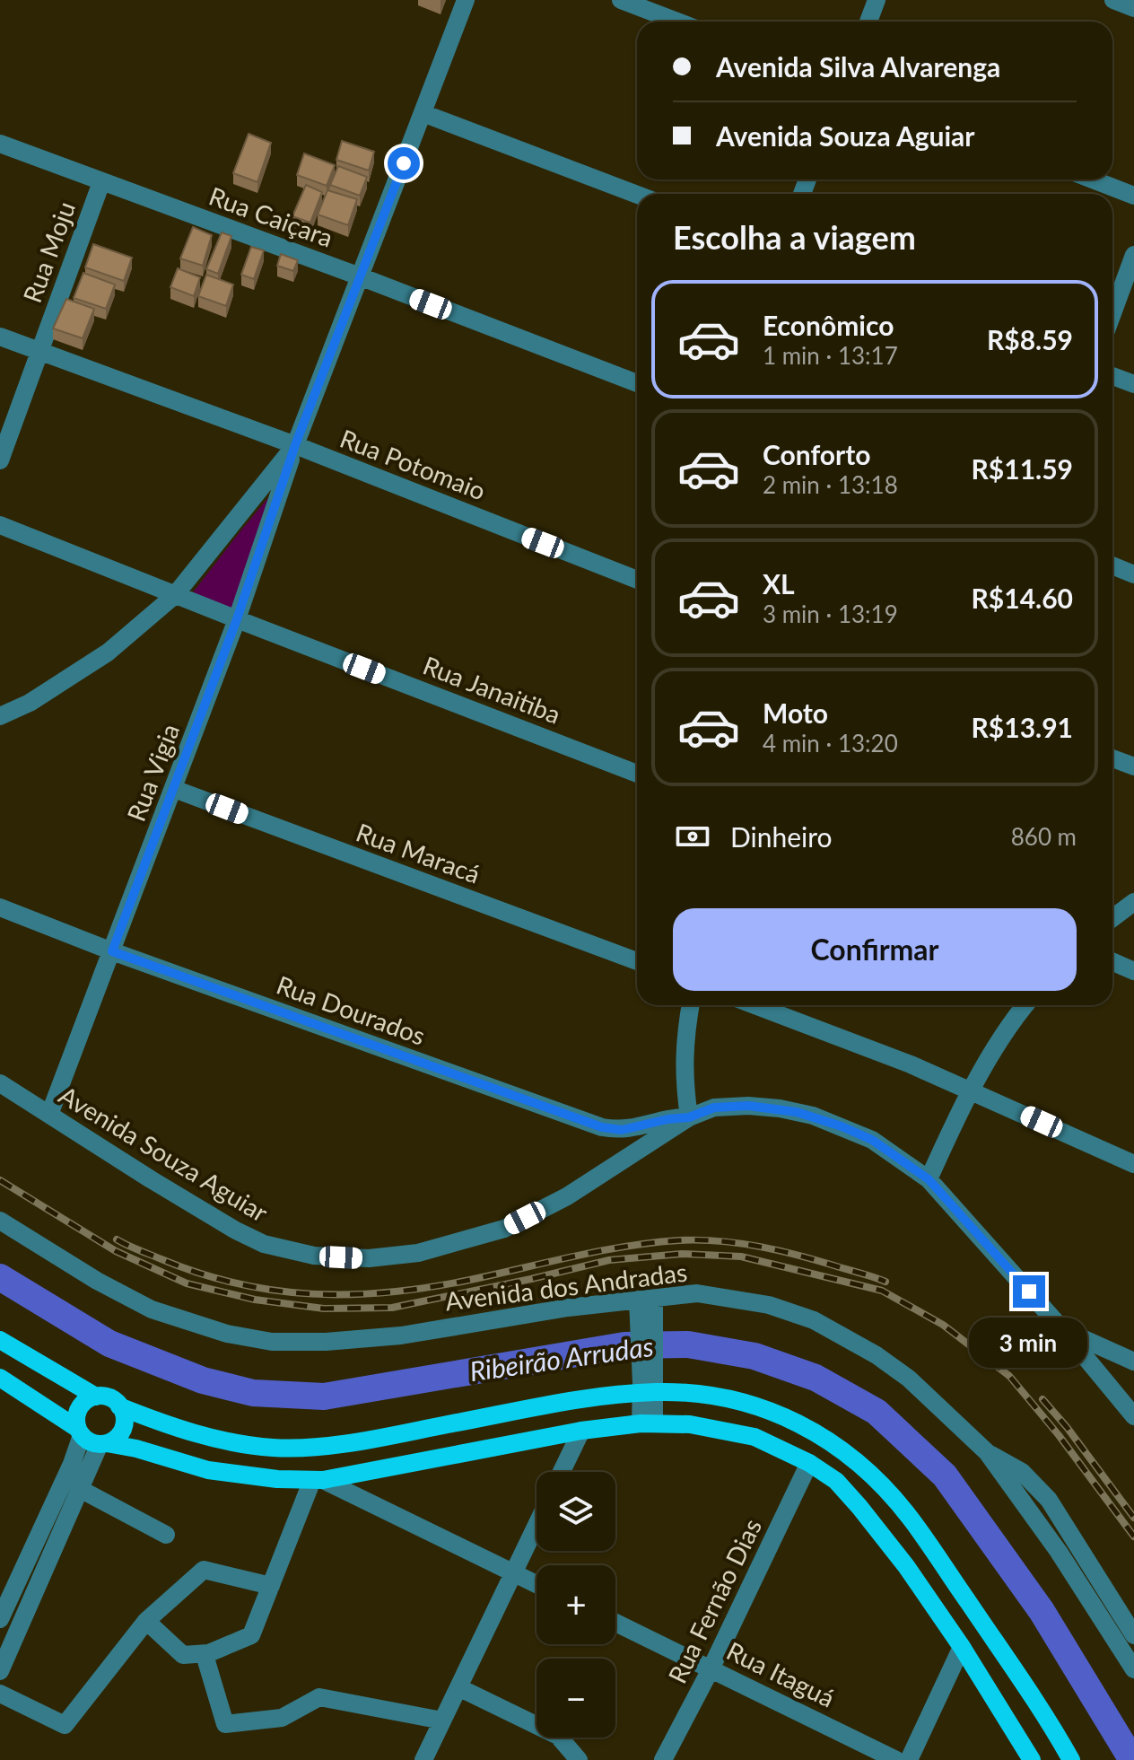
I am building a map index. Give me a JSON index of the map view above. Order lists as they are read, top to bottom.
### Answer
{
  "streets": {
    "street": [
      "Rua Caiçara",
      "Rua Moju",
      "Rua Potomaio",
      "Rua Janaitiba",
      "Rua Vigia",
      "Rua Maracá",
      "Rua Dourados",
      "Avenida Souza Aguiar",
      "Avenida dos Andradas",
      "Rua Fernão Dias",
      "Rua Itaguá"
    ]
  },
  "crossings": [
    ["Rua Caiçara", "Rua Moju"],
    ["Rua Caiçara", "Rua Vigia"],
    ["Rua Moju", "Rua Potomaio"],
    ["Rua Potomaio", "Rua Vigia"],
    ["Rua Janaitiba", "Rua Vigia"],
    ["Rua Vigia", "Rua Maracá"],
    ["Rua Vigia", "Rua Dourados"],
    ["Rua Vigia", "Avenida Souza Aguiar"],
    ["Rua Dourados", "Avenida Souza Aguiar"],
    ["Rua Fernão Dias", "Rua Itaguá"]
  ],
  "water": ["Ribeirão Arrudas"],
  "page": {
    "banner": ["Avenida Silva Alvarenga", "Avenida Souza Aguiar"],
    "heading": "Escolha a viagem",
    "list": [
      {
        "name": "Econômico",
        "note": "1 min · 13:17",
        "value": "R$8.59"
      },
      {
        "name": "Conforto",
        "note": "2 min · 13:18",
        "value": "R$11.59"
      },
      {
        "name": "XL",
        "note": "3 min · 13:19",
        "value": "R$14.60"
      },
      {
        "name": "Moto",
        "note": "4 min · 13:20",
        "value": "R$13.91"
      }
    ],
    "pay": ["Dinheiro", "860 m"],
    "buttons": "Confirmar",
    "bubble": "3 min",
    "map_buttons": ["+", "−"]
  }
}
